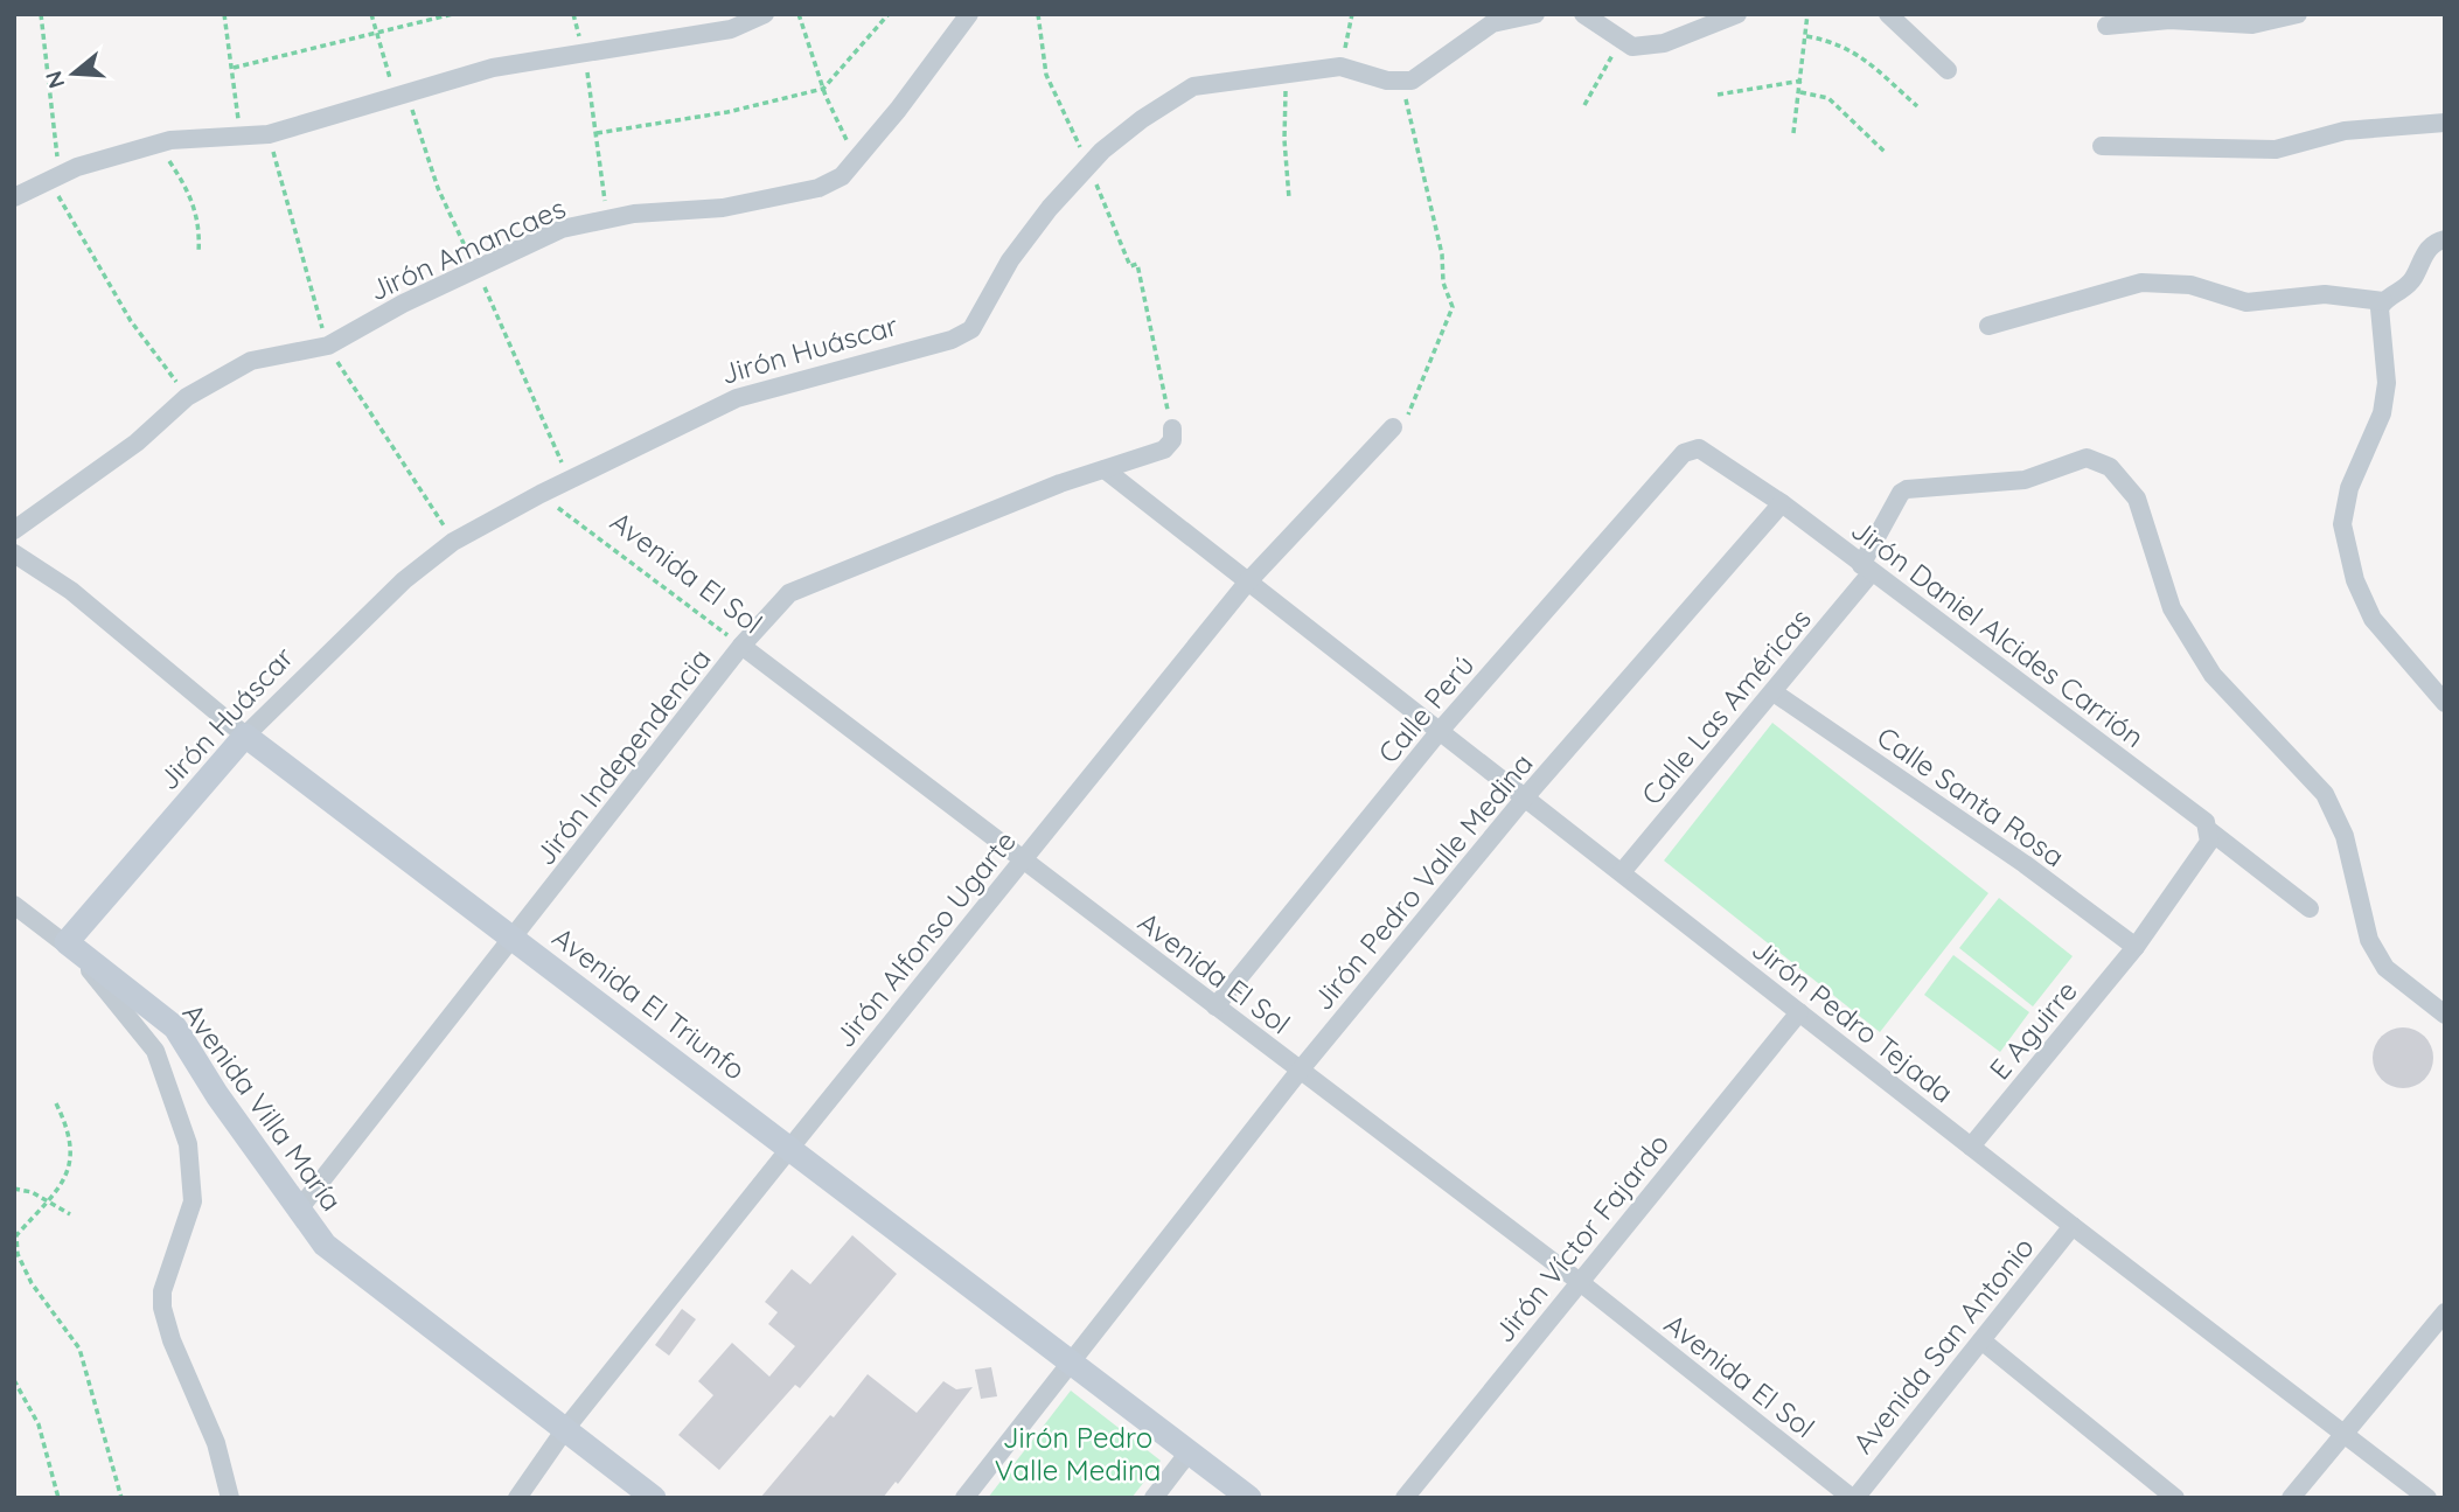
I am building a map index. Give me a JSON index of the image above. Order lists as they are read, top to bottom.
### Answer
{
  "streets": {
    "street": [
      "Jirón Amancaes",
      "Jirón Huáscar",
      "Avenida El Sol",
      "Jirón Daniel Alcides Carrión",
      "Calle Las Américas",
      "Calle Perú",
      "Jirón Independencia",
      "Calle Santa Rosa",
      "Jirón Pedro Valle Medina",
      "Jirón Alfonso Ugarte",
      "Avenida El Triunfo",
      "Jirón Pedro Tejada",
      "E Aguirre",
      "Avenida Villa María",
      "Jirón Víctor Fajardo",
      "Avenida San Antonio"
    ]
  },
  "crossings": [
    ["Jirón Huáscar", "Avenida El Sol"],
    ["Jirón Huáscar", "Avenida El Triunfo"],
    ["Jirón Huáscar", "Avenida Villa María"],
    ["Avenida El Sol", "Calle Perú"],
    ["Avenida El Sol", "Jirón Independencia"],
    ["Avenida El Sol", "Jirón Pedro Valle Medina"],
    ["Avenida El Sol", "Jirón Alfonso Ugarte"],
    ["Avenida El Sol", "Jirón Víctor Fajardo"],
    ["Avenida El Sol", "Avenida San Antonio"],
    ["Jirón Daniel Alcides Carrión", "Calle Las Américas"],
    ["Jirón Daniel Alcides Carrión", "Calle Perú"],
    ["Jirón Daniel Alcides Carrión", "Jirón Pedro Valle Medina"],
    ["Jirón Daniel Alcides Carrión", "E Aguirre"],
    ["Calle Las Américas", "Calle Santa Rosa"],
    ["Calle Las Américas", "Jirón Pedro Tejada"],
    ["Calle Perú", "Jirón Pedro Tejada"],
    ["Jirón Independencia", "Avenida El Triunfo"],
    ["Jirón Independencia", "Avenida Villa María"],
    ["Calle Santa Rosa", "E Aguirre"],
    ["Jirón Pedro Valle Medina", "Avenida El Triunfo"],
    ["Jirón Pedro Valle Medina", "Jirón Pedro Tejada"],
    ["Jirón Alfonso Ugarte", "Avenida El Triunfo"],
    ["Jirón Alfonso Ugarte", "Jirón Pedro Tejada"],
    ["Jirón Alfonso Ugarte", "Avenida Villa María"],
    ["Jirón Pedro Tejada", "E Aguirre"],
    ["Jirón Pedro Tejada", "Jirón Víctor Fajardo"],
    ["Jirón Pedro Tejada", "Avenida San Antonio"]
  ],
  "parks": ["Jirón Pedro Valle Medina"],
  "north": "left"
}
